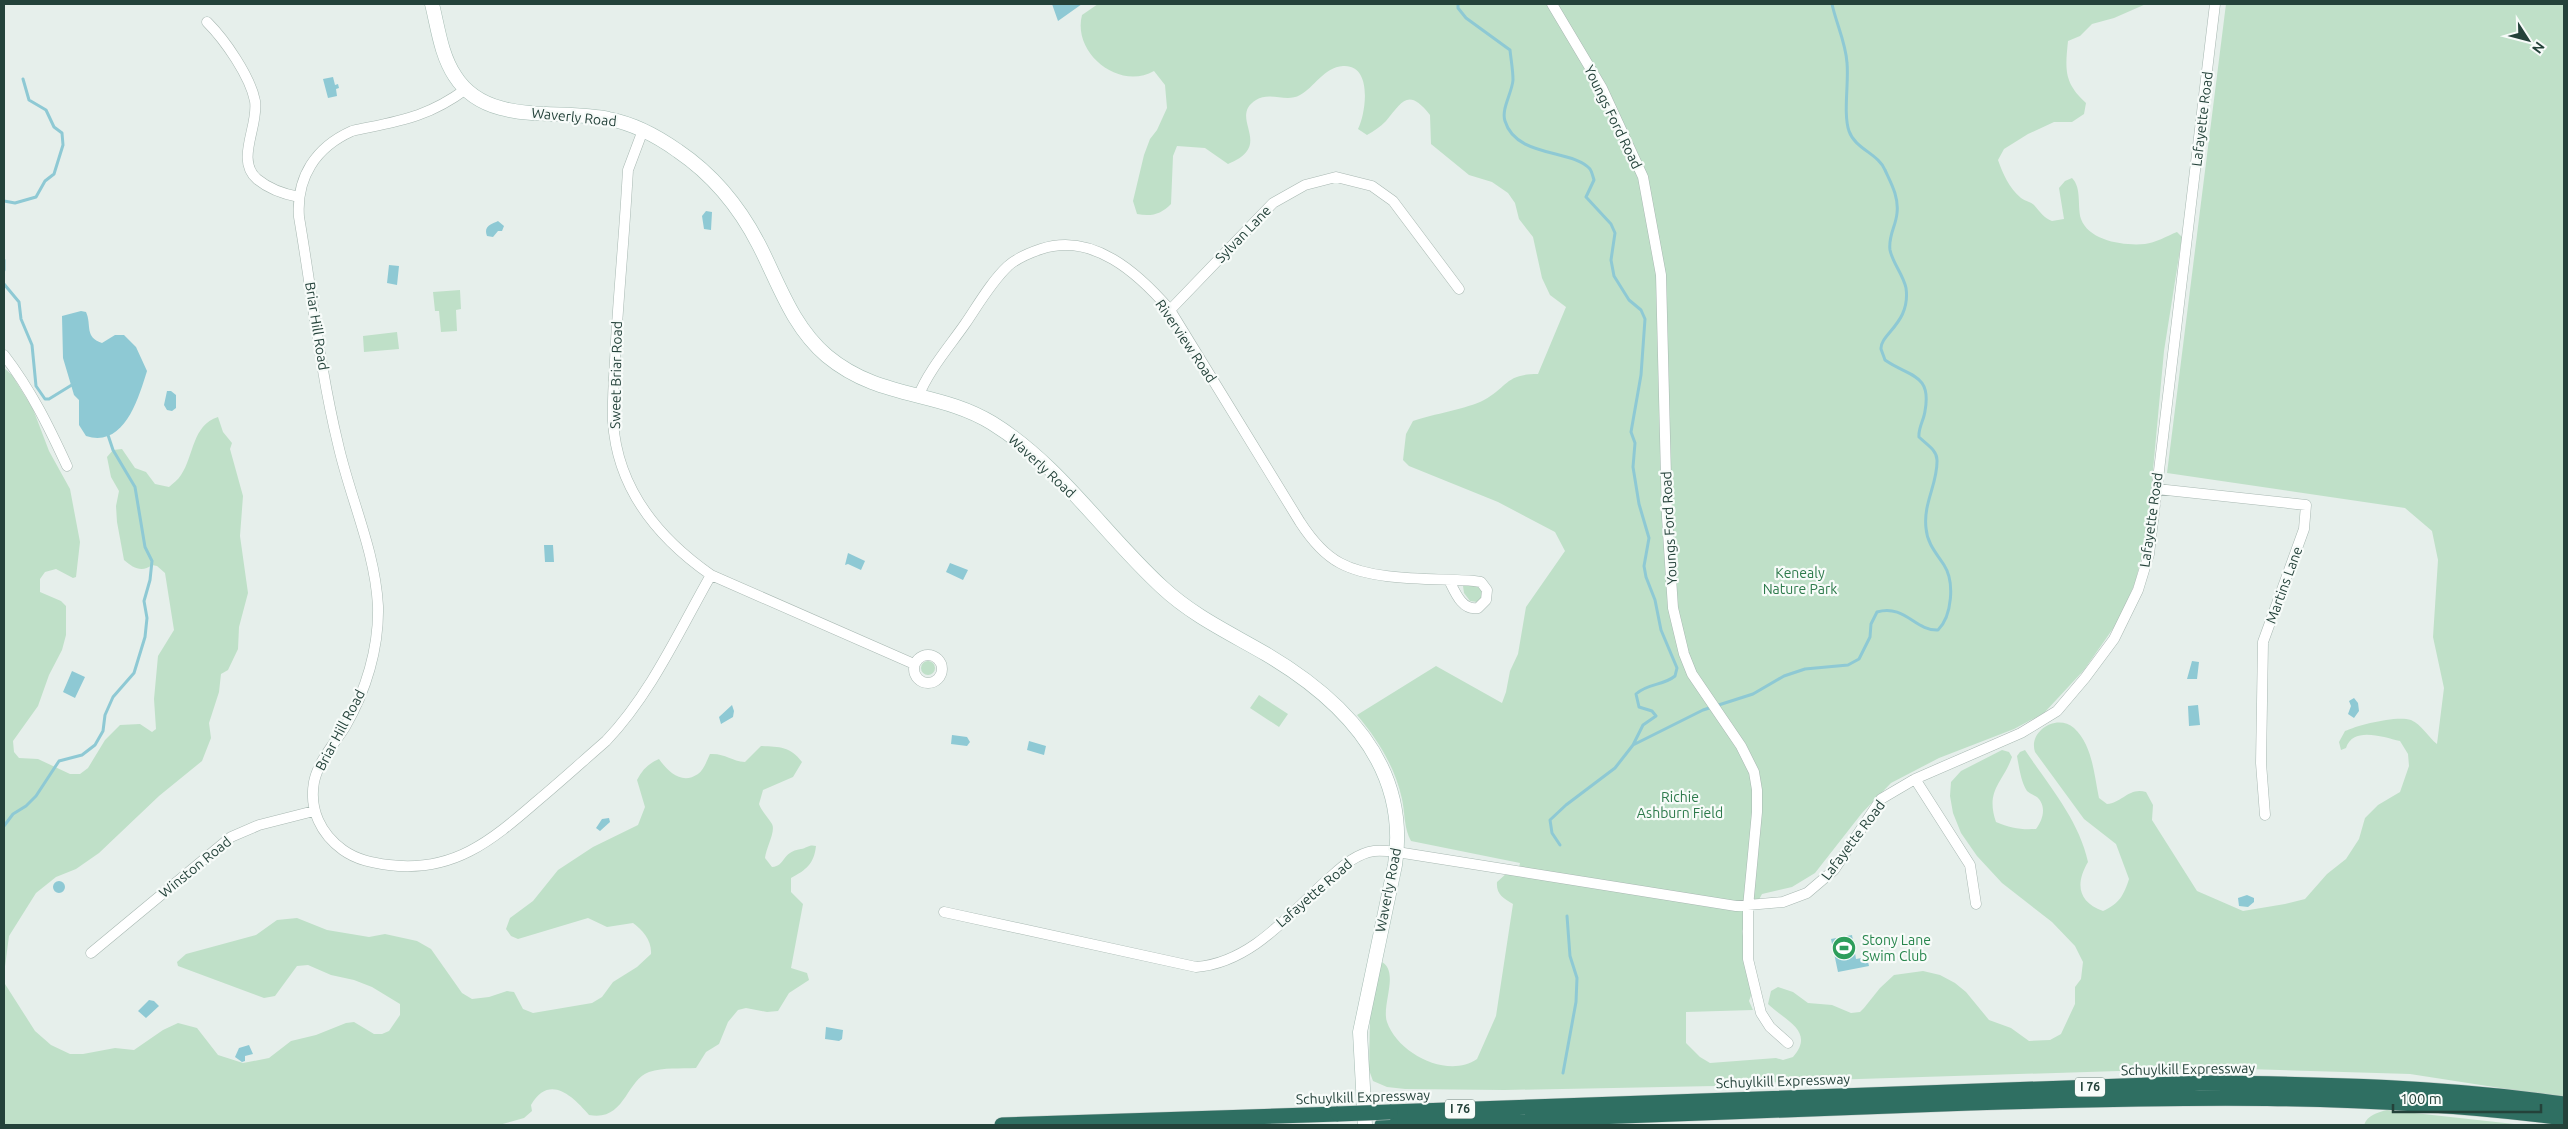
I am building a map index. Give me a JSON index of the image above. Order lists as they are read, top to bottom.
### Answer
{
  "streets": {
    "highway": ["Schuylkill Expressway", "I 76"],
    "street": [
      "Waverly Road",
      "Youngs Ford Road",
      "Lafayette Road",
      "Sylvan Lane",
      "Briar Hill Road",
      "Riverview Road",
      "Sweet Briar Road",
      "Martins Lane",
      "Winston Road"
    ]
  },
  "crossings": [
    ["Waverly Road", "Lafayette Road"],
    ["Waverly Road", "Briar Hill Road"],
    ["Waverly Road", "Riverview Road"],
    ["Waverly Road", "Sweet Briar Road"],
    ["Youngs Ford Road", "Lafayette Road"],
    ["Lafayette Road", "Martins Lane"],
    ["Sylvan Lane", "Riverview Road"],
    ["Briar Hill Road", "Sweet Briar Road"],
    ["Briar Hill Road", "Winston Road"]
  ],
  "parks": ["Kenealy Nature Park", "Richie Ashburn Field"],
  "places": {
    "sports": ["Stony Lane Swim Club"]
  },
  "scale_bar": "100 m",
  "north": "bottom right"
}
